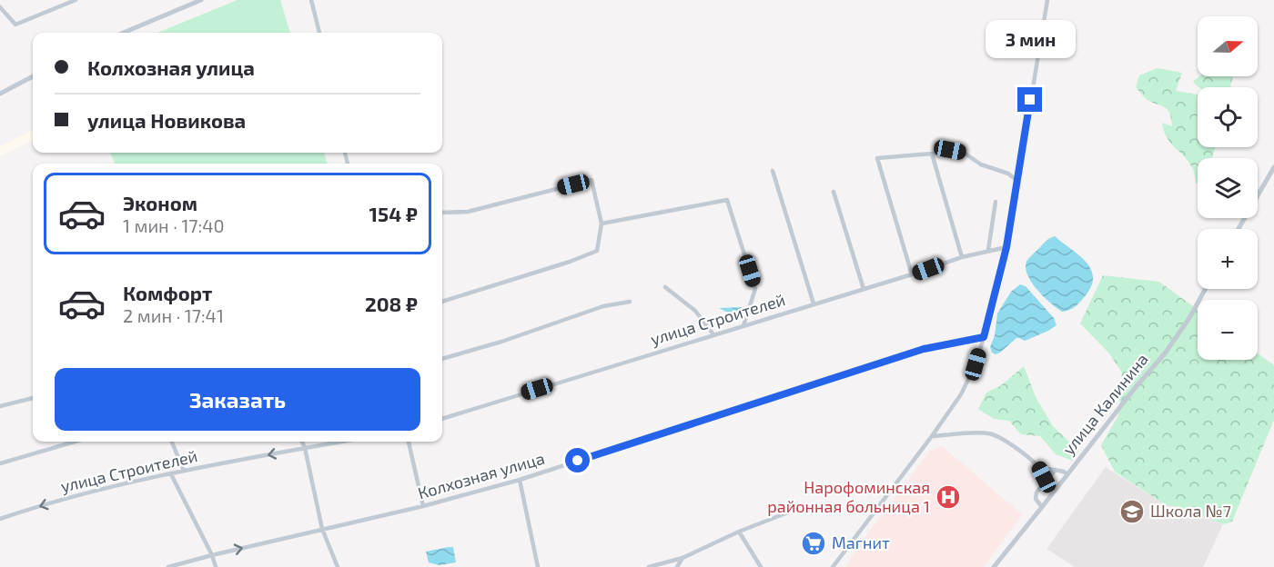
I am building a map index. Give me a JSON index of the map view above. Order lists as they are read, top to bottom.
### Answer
{
  "streets": {
    "street": ["улица Строителей", "улица Калинина", "Колхозная улица"]
  },
  "places": {
    "hospital": ["Нарофоминская районная больница 1"],
    "school or university": ["Школа №7"],
    "supermarket": ["Магнит"]
  },
  "north": "right",
  "page": {
    "map_buttons": ["+", "−"],
    "bubble": "3 мин",
    "banner": ["Колхозная улица", "улица Новикова"],
    "list": [
      {
        "name": "Эконом",
        "note": "1 мин · 17:40",
        "value": "154 ₽"
      },
      {
        "name": "Комфорт",
        "note": "2 мин · 17:41",
        "value": "208 ₽"
      }
    ],
    "buttons": "Заказать"
  }
}
